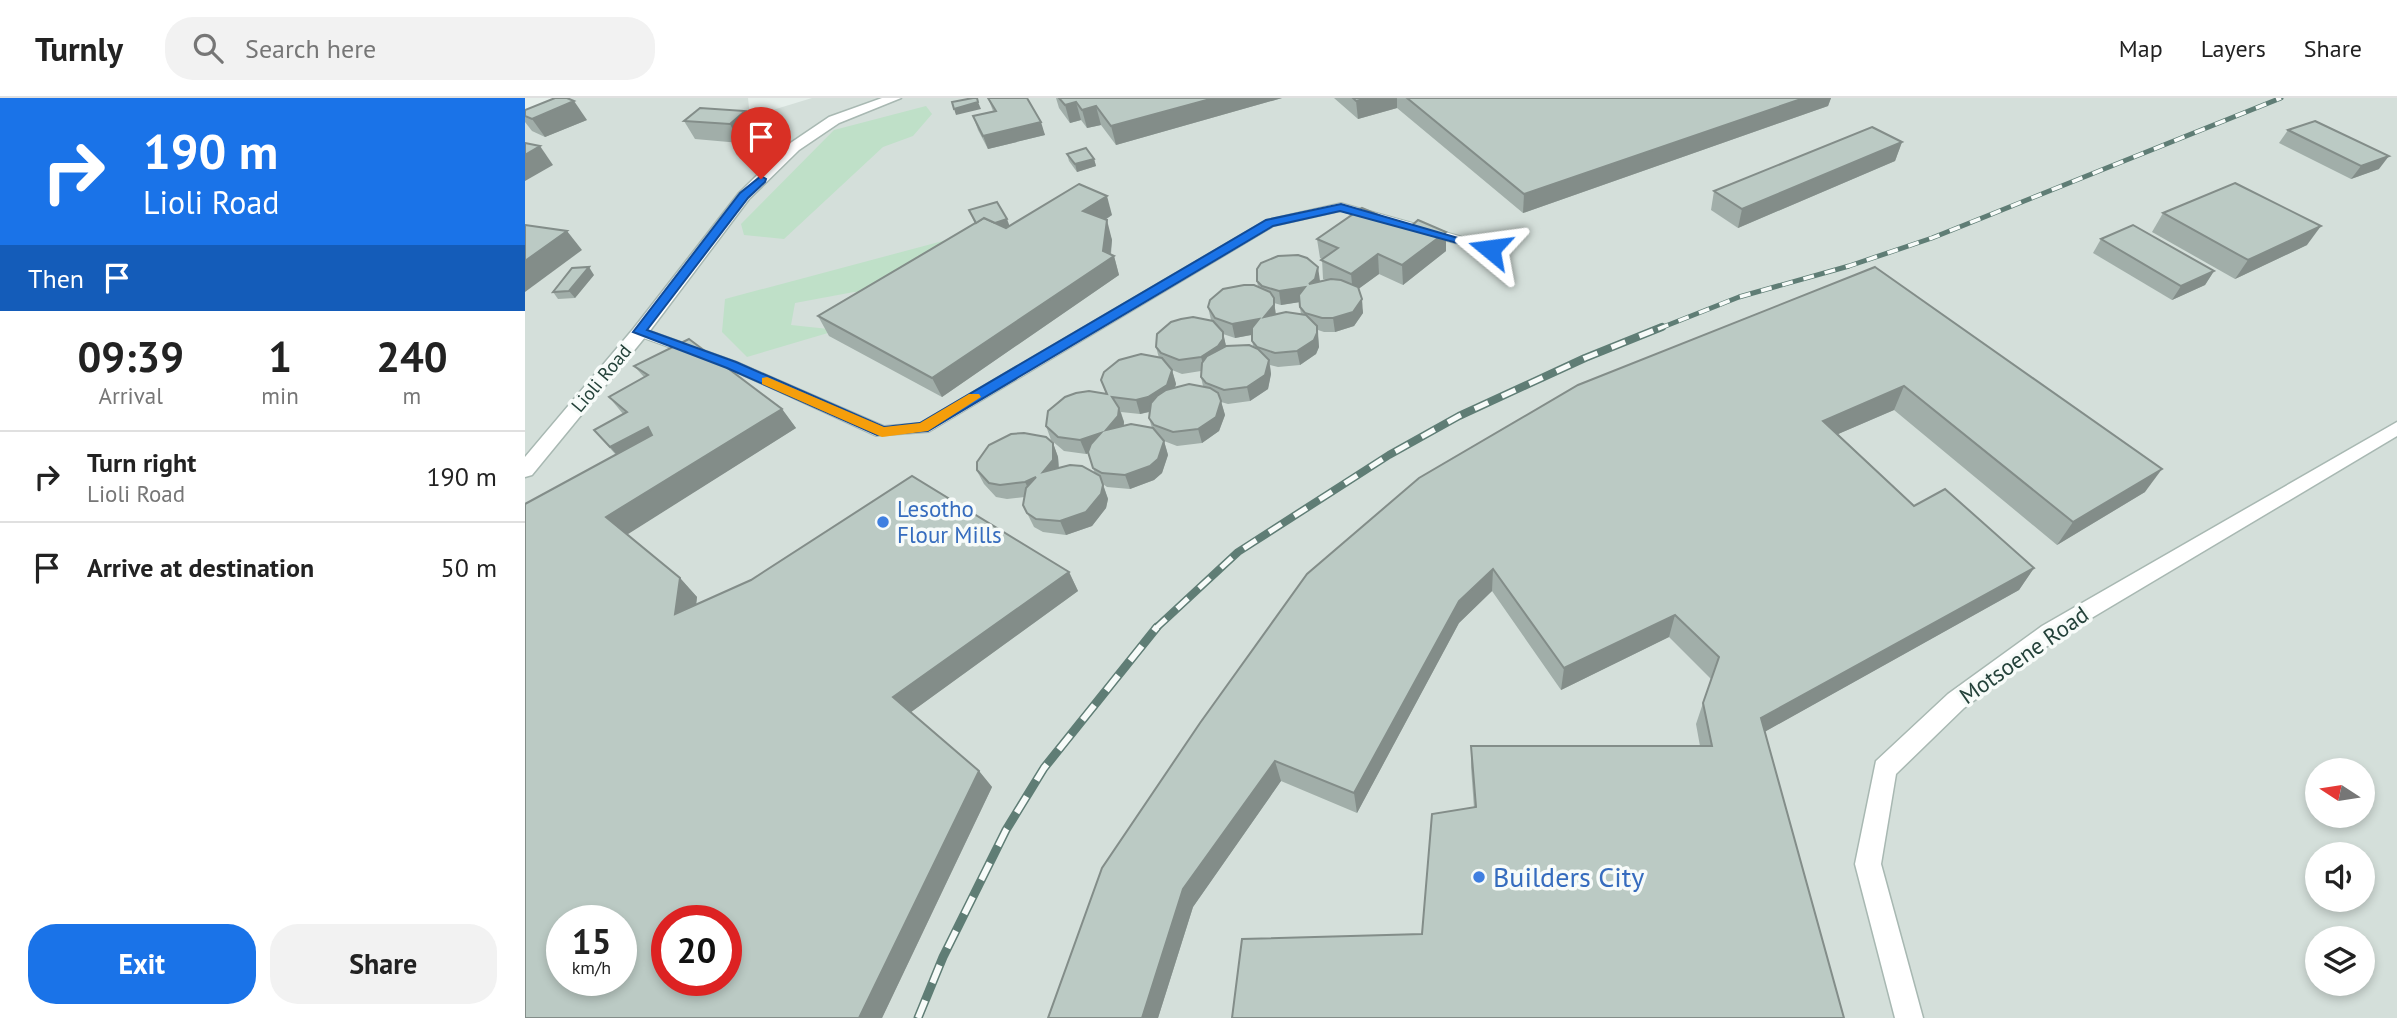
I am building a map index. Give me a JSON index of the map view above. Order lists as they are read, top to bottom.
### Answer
{
  "streets": {
    "street": ["Lioli Road", "Motsoene Road"]
  },
  "places": ["Lesotho Flour Mills", "Builders City"],
  "north": "left",
  "page": {
    "header": "Turnly",
    "search": "Search here",
    "nav": ["Map", "Layers", "Share"],
    "turn": ["190 m", "Lioli Road"],
    "then": "Then",
    "eta": [
      "09:39",
      "Arrival",
      "1",
      "min",
      "240",
      "m"
    ],
    "list": [
      {
        "name": "Turn right",
        "note": "Lioli Road",
        "value": "190 m"
      },
      {
        "name": "Arrive at destination",
        "value": "50 m"
      }
    ],
    "speed": "15 km/h",
    "limit": "20",
    "buttons": ["Exit", "Share"]
  }
}
